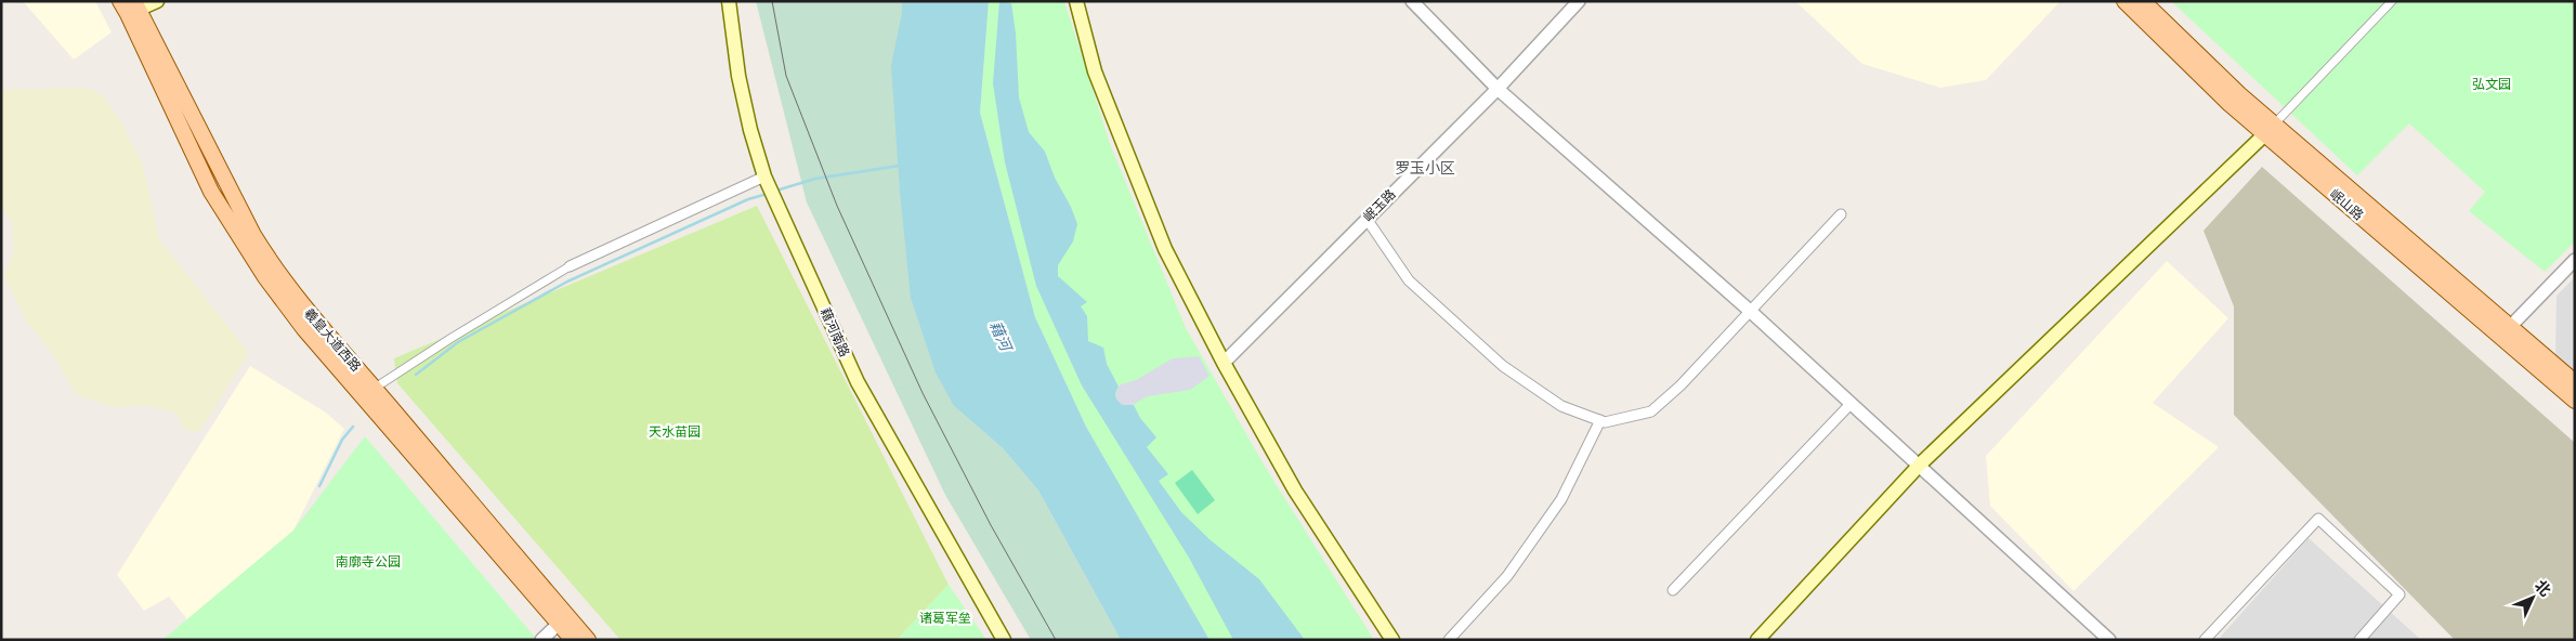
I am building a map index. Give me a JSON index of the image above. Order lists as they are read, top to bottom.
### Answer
{
  "streets": {
    "main road": ["岷山路", "藉河南路", "羲皇大道西路"],
    "street": ["岷玉路"]
  },
  "districts": ["罗玉小区"],
  "water": ["藉河"],
  "parks": [
    "弘文园",
    "天水苗园",
    "南廓寺公园",
    "诸葛军垒"
  ],
  "north": "top right"
}
